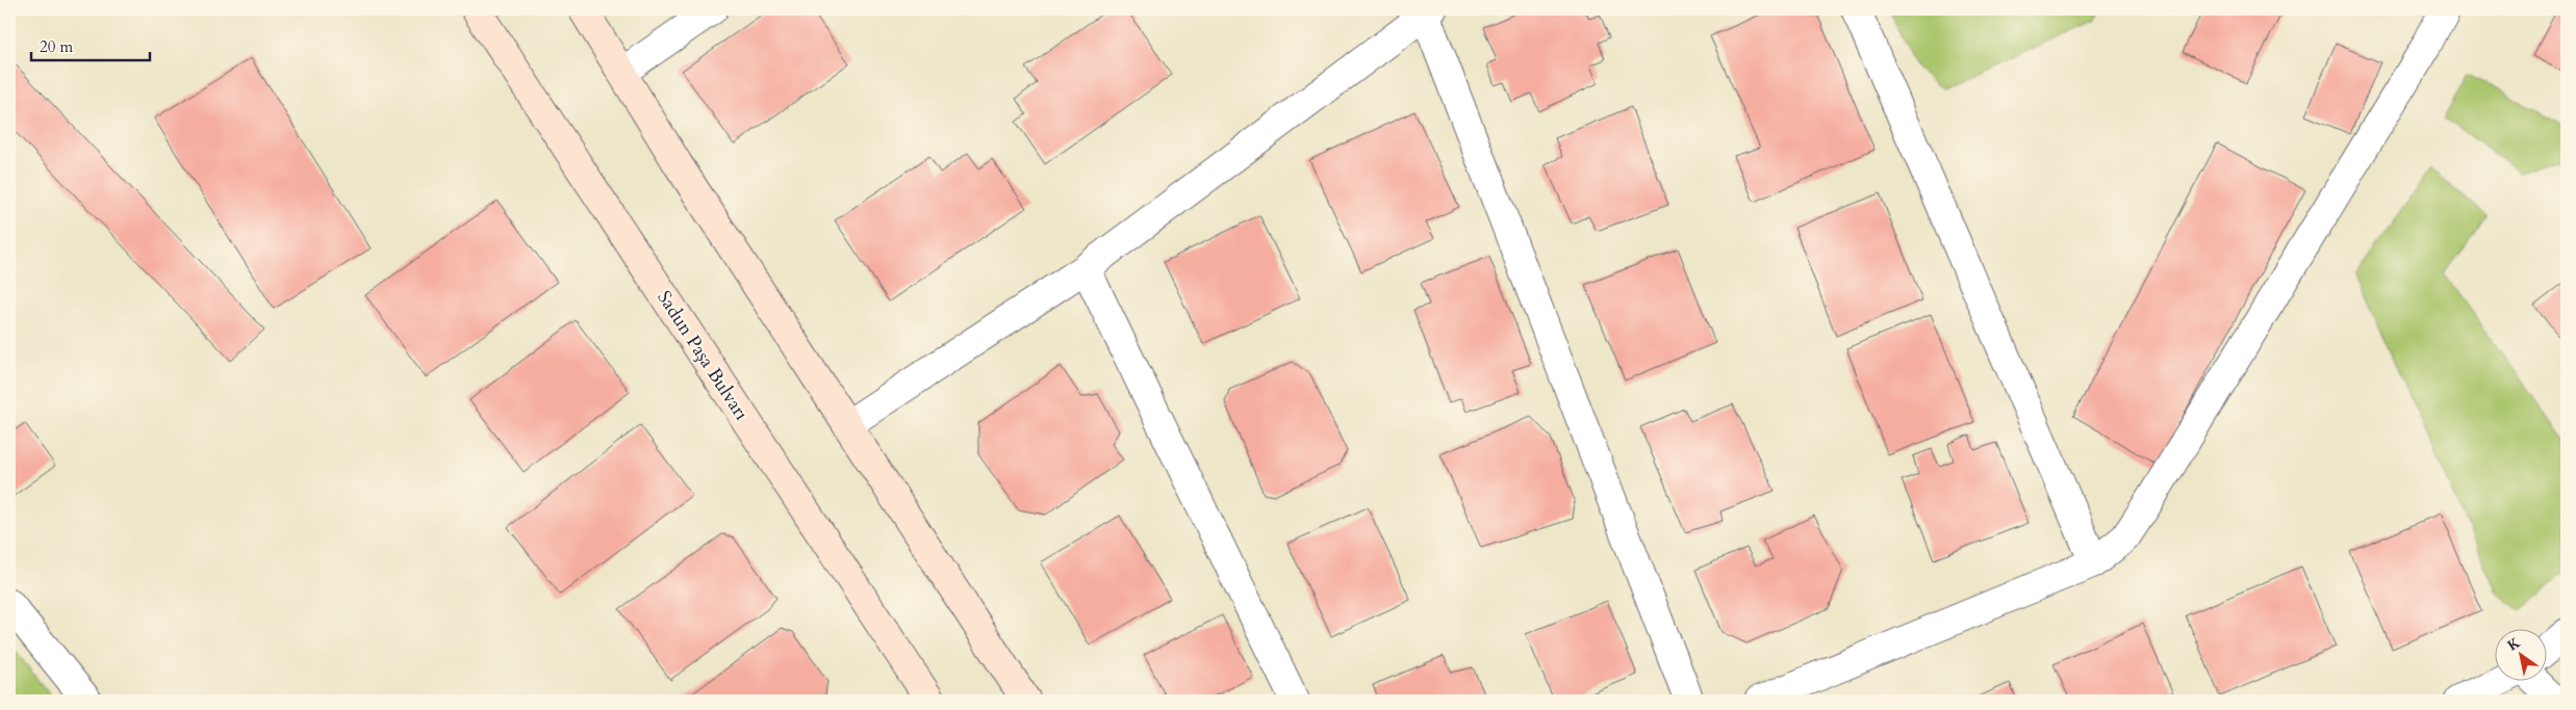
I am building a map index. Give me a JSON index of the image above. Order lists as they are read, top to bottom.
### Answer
{
  "streets": {
    "main road": ["Sadun Paşa Bulvarı"]
  },
  "scale_bar": "20 m",
  "north": "top left"
}
